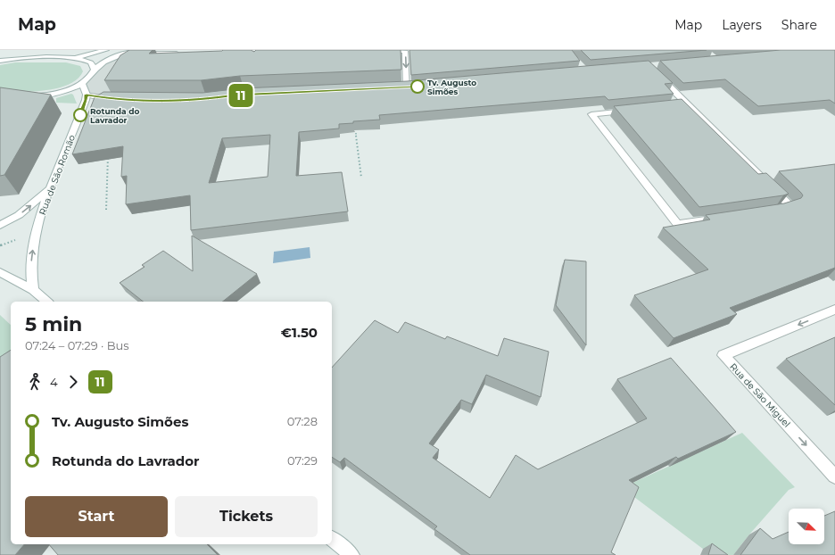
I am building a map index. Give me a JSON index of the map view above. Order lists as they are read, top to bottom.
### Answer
{
  "streets": {
    "main road": ["Rua de São Romão", "Rua de São Miguel"]
  },
  "one_way": ["Rua de São Romão"],
  "places": ["Tv. Augusto Simões", "Rotunda do Lavrador"],
  "lines": ["bus line 11"],
  "north": "bottom right",
  "page": {
    "header": "Map",
    "nav": ["Map", "Layers", "Share"],
    "on_map": "11",
    "heading": ["5 min", "07:24 – 07:29 · Bus", "€1.50"],
    "legs": ["4", "11"],
    "list": [
      {
        "name": "Tv. Augusto Simões",
        "value": "07:28"
      },
      {
        "name": "Rotunda do Lavrador",
        "value": "07:29"
      }
    ],
    "buttons": ["Start", "Tickets"]
  }
}
